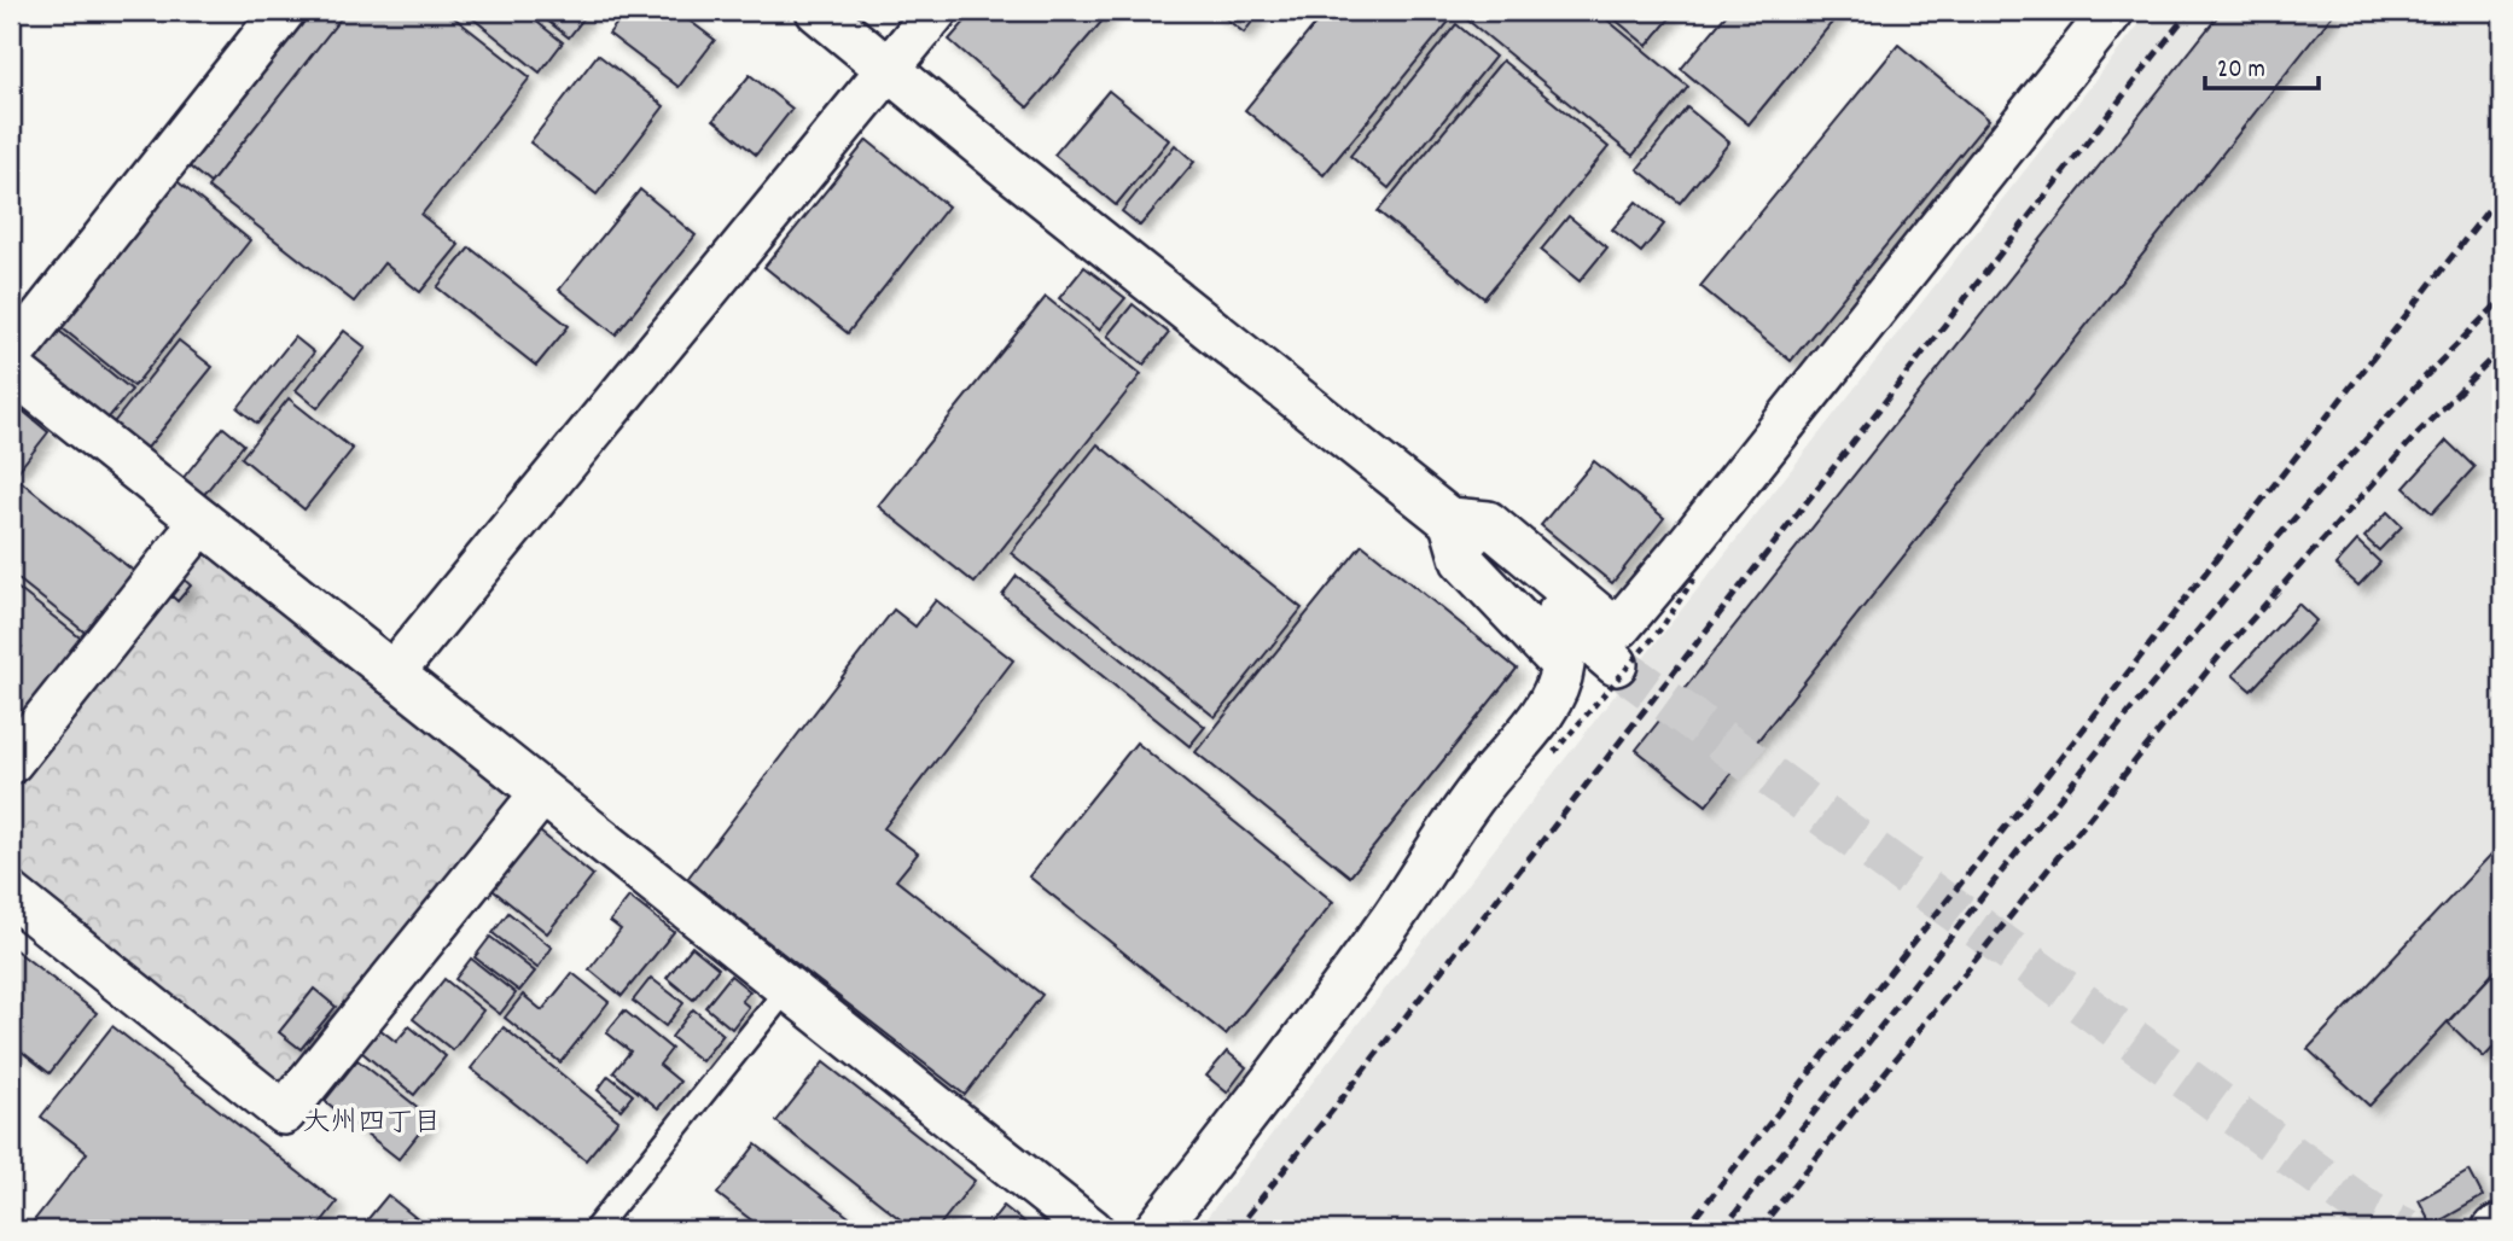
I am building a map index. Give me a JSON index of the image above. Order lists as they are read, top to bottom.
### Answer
{
  "districts": ["大州四丁目"],
  "scale_bar": "20 m"
}
